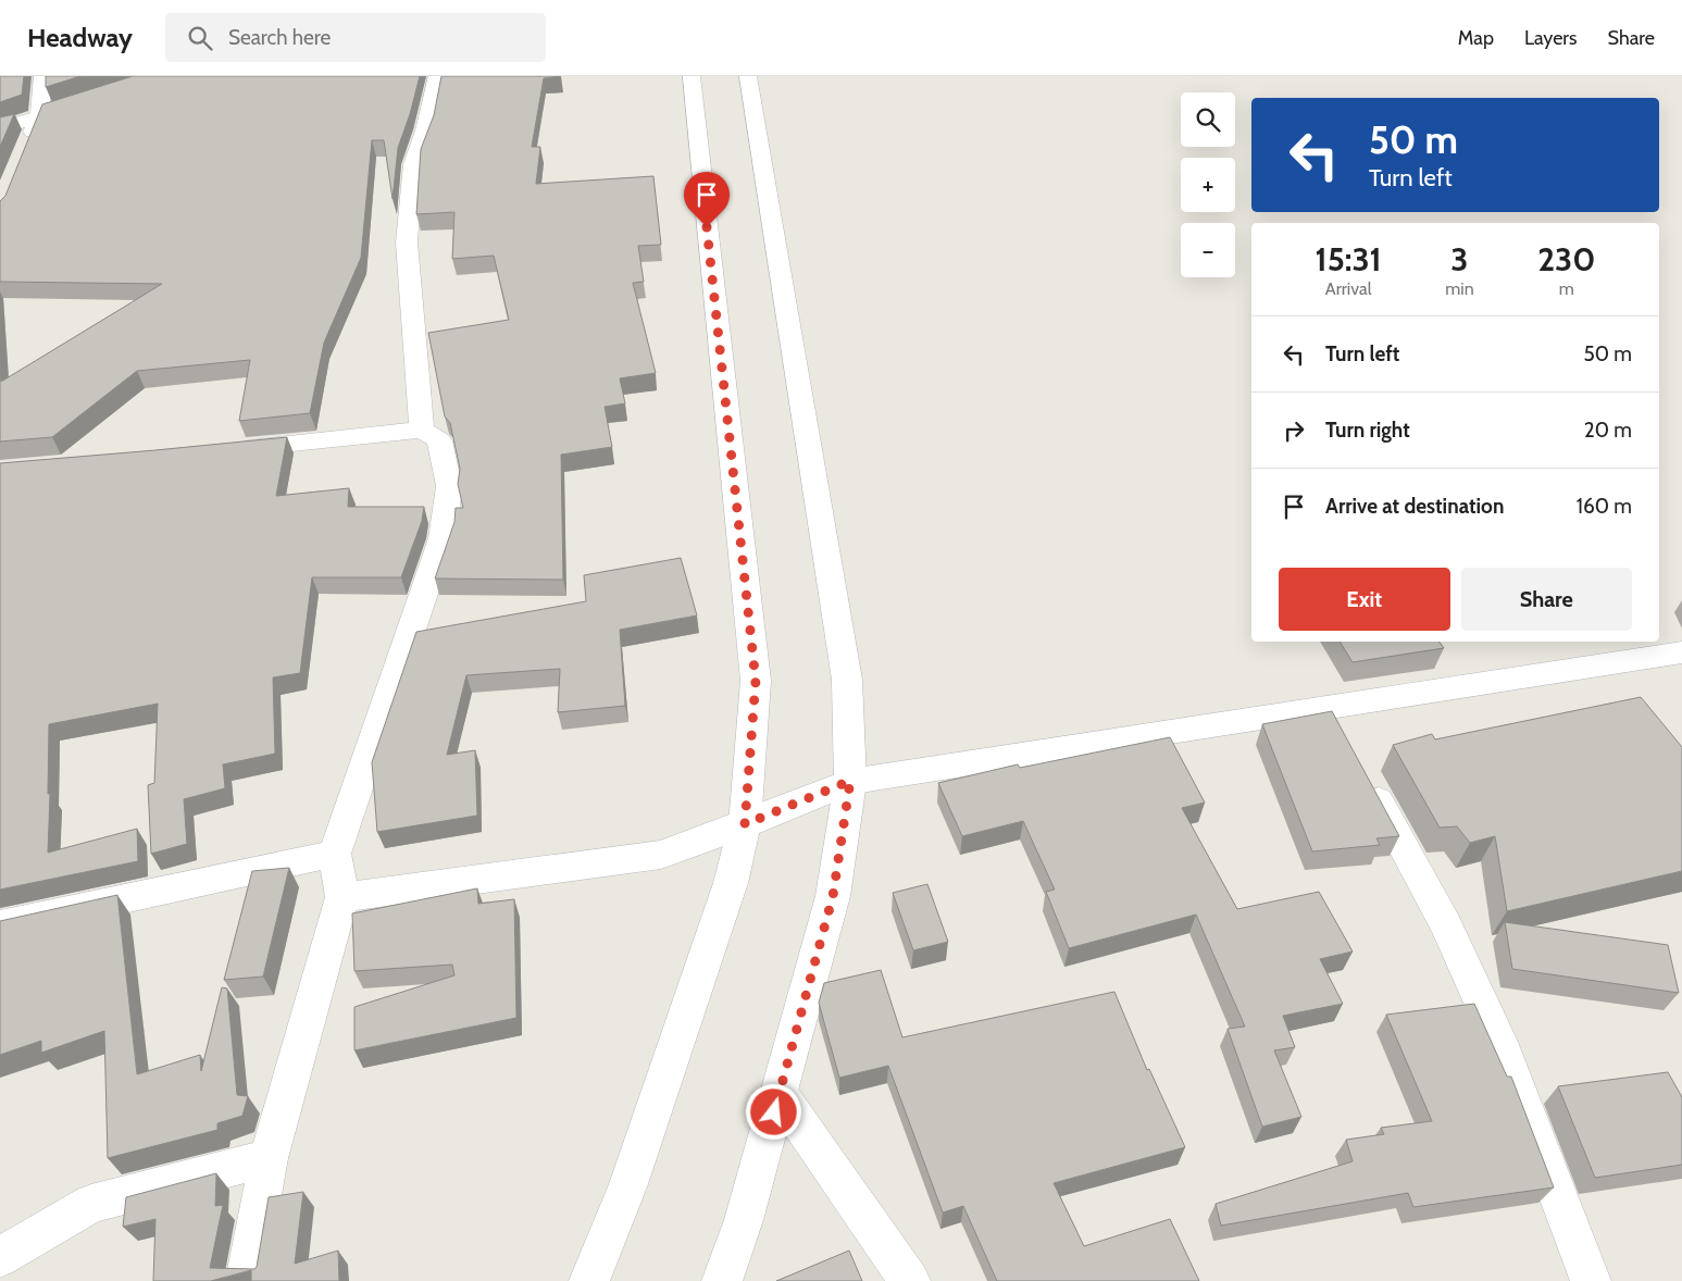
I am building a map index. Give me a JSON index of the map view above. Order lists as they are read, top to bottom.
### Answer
{
  "page": {
    "header": "Headway",
    "search": "Search here",
    "nav": ["Map", "Layers", "Share"],
    "map_buttons": ["+", "−"],
    "turn": ["50 m", "Turn left"],
    "eta": [
      "15:31",
      "Arrival",
      "3",
      "min",
      "230",
      "m"
    ],
    "list": [
      {
        "name": "Turn left",
        "value": "50 m"
      },
      {
        "name": "Turn right",
        "value": "20 m"
      },
      {
        "name": "Arrive at destination",
        "value": "160 m"
      }
    ],
    "buttons": ["Exit", "Share"]
  }
}
